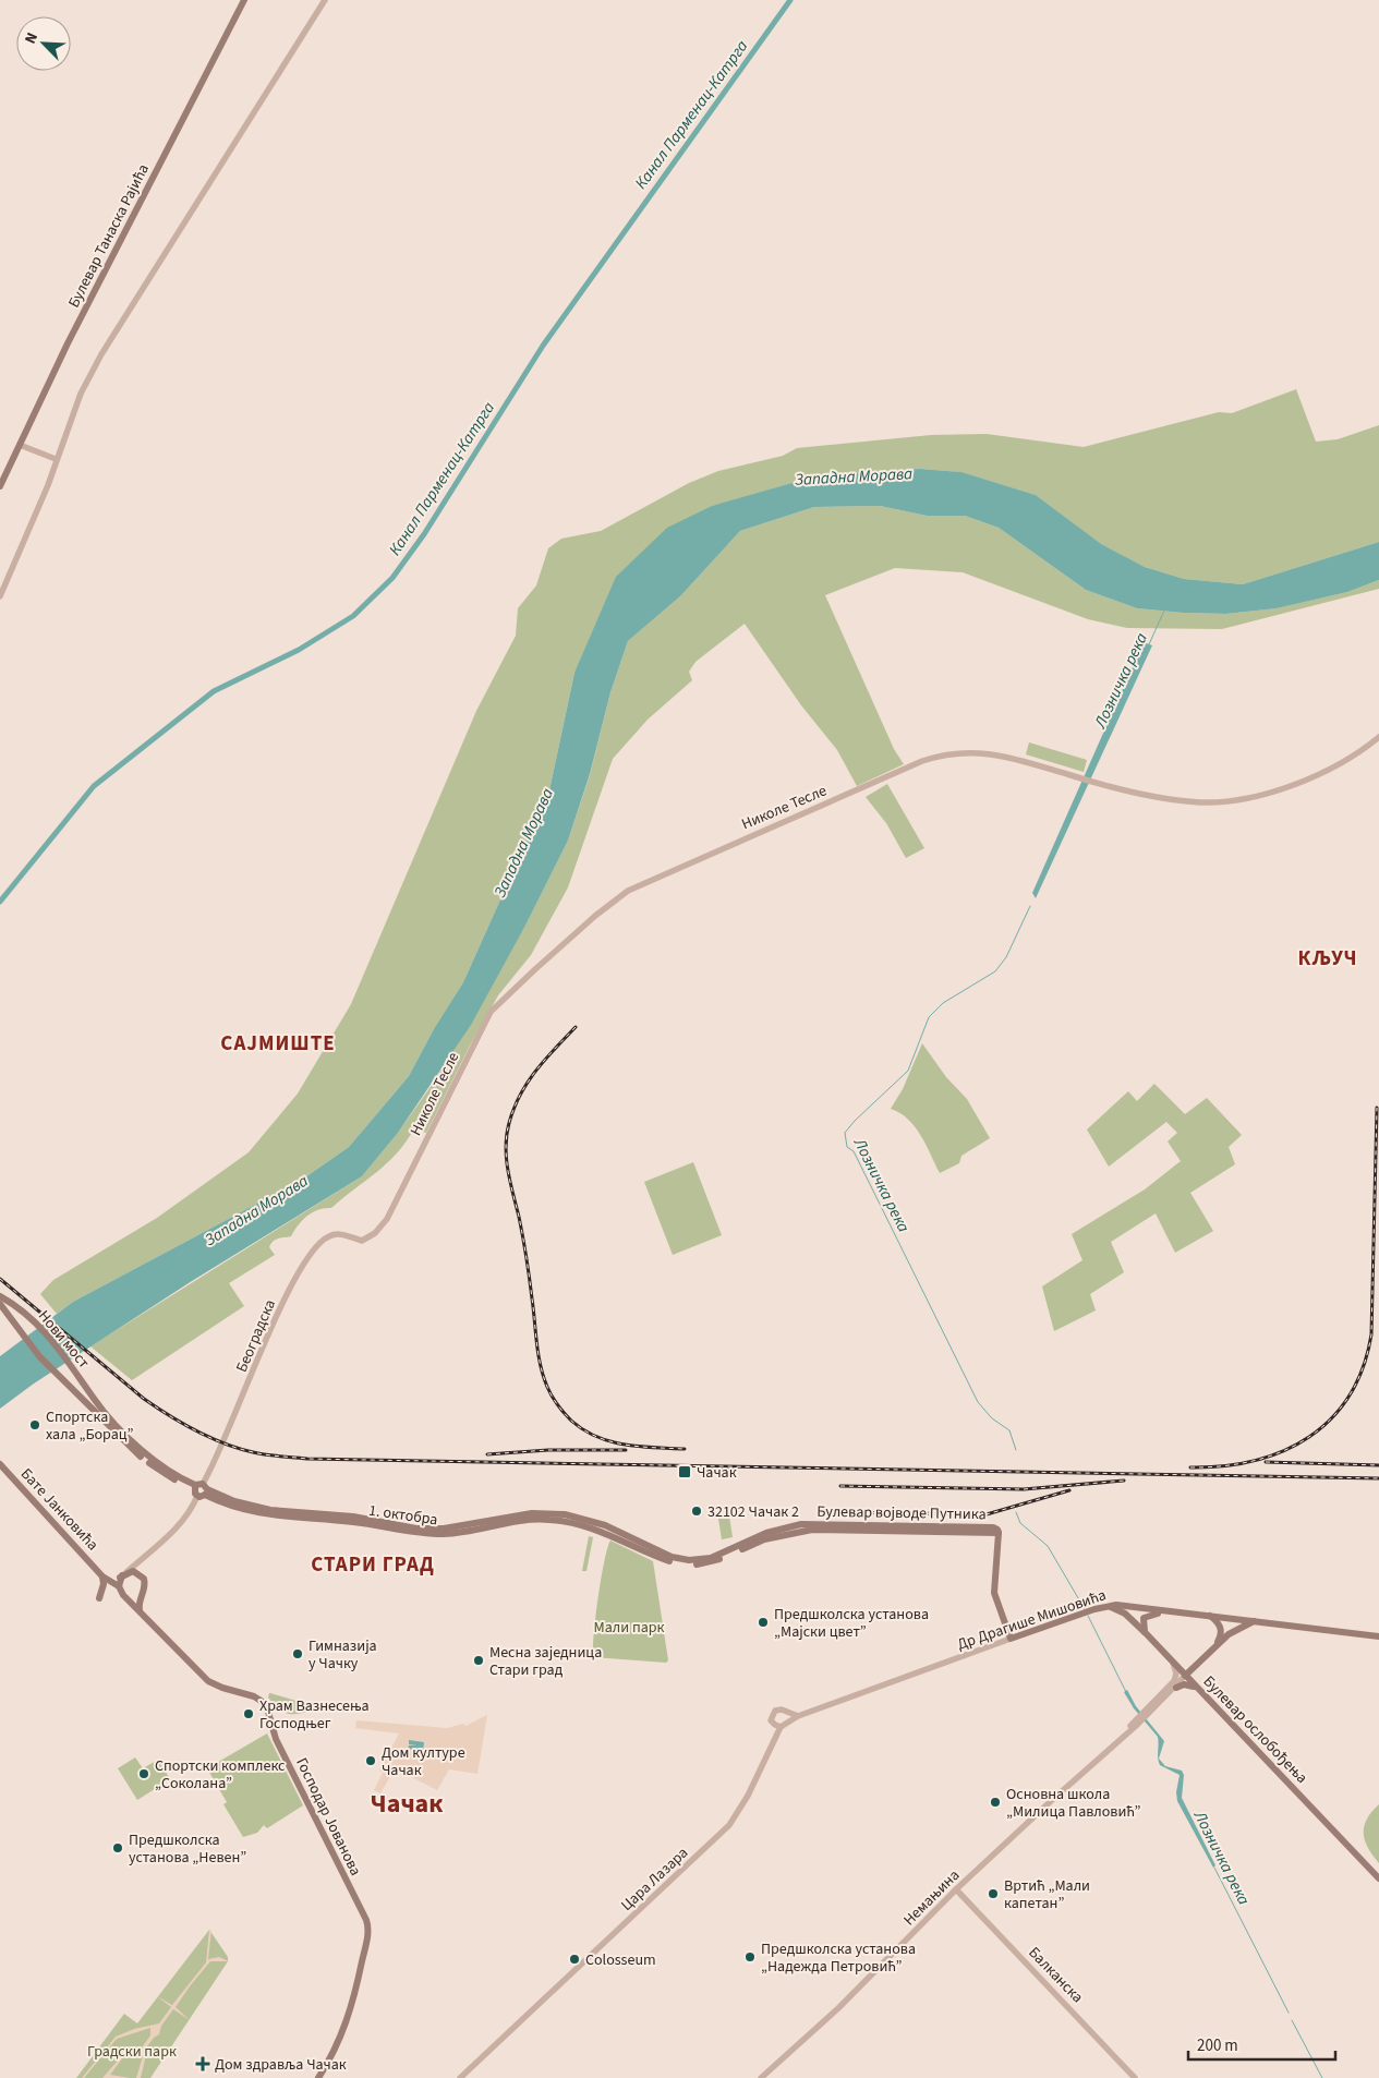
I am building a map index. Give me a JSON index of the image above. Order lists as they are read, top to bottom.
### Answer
{
  "streets": {
    "main road": [
      "Булевар Танаска Рајића",
      "Нови мост",
      "Бате Јанковића",
      "Булевар војводе Путника",
      "1. октобра",
      "Др Драгише Мишовића",
      "Булевар ослобођења",
      "Господар Јованова",
      "Немањина"
    ],
    "street": [
      "Николе Тесле",
      "Београдска",
      "Цара Лазара",
      "Балканска"
    ]
  },
  "crossings": [
    ["Николе Тесле", "Београдска"],
    ["Београдска", "1. октобра"],
    ["Булевар војводе Путника", "1. октобра"],
    ["Булевар војводе Путника", "Др Драгише Мишовића"],
    ["Др Драгише Мишовића", "Булевар ослобођења"],
    ["Др Драгише Мишовића", "Цара Лазара"],
    ["Др Драгише Мишовића", "Немањина"],
    ["Булевар ослобођења", "Немањина"],
    ["Немањина", "Балканска"]
  ],
  "districts": [
    "КЉУЧ",
    "САЈМИШТЕ",
    "СТАРИ ГРАД",
    "Чачак"
  ],
  "water": ["Канал Парменац-Катрга", "Западна Морава", "Лозничка река"],
  "parks": ["Мали парк", "Градски парк"],
  "places": {
    "other": [
      "Спортска хала „Борац”",
      "32102 Чачак 2",
      "Предшколска установа „Мајски цвет”",
      "Гимназија у Чачку",
      "Месна заједница Стари град",
      "Храм Вазнесења Господњег",
      "Дом културе Чачак",
      "Спортски комплекс „Соколана”",
      "Основна школа „Милица Павловић”",
      "Предшколска установа „Невен”",
      "Вртић „Мали капетан”",
      "Предшколска установа „Надежда Петровић”",
      "Colosseum"
    ],
    "transit": ["Чачак"],
    "health": ["Дом здравља Чачак"]
  },
  "scale_bar": "200 m",
  "north": "top left"
}
